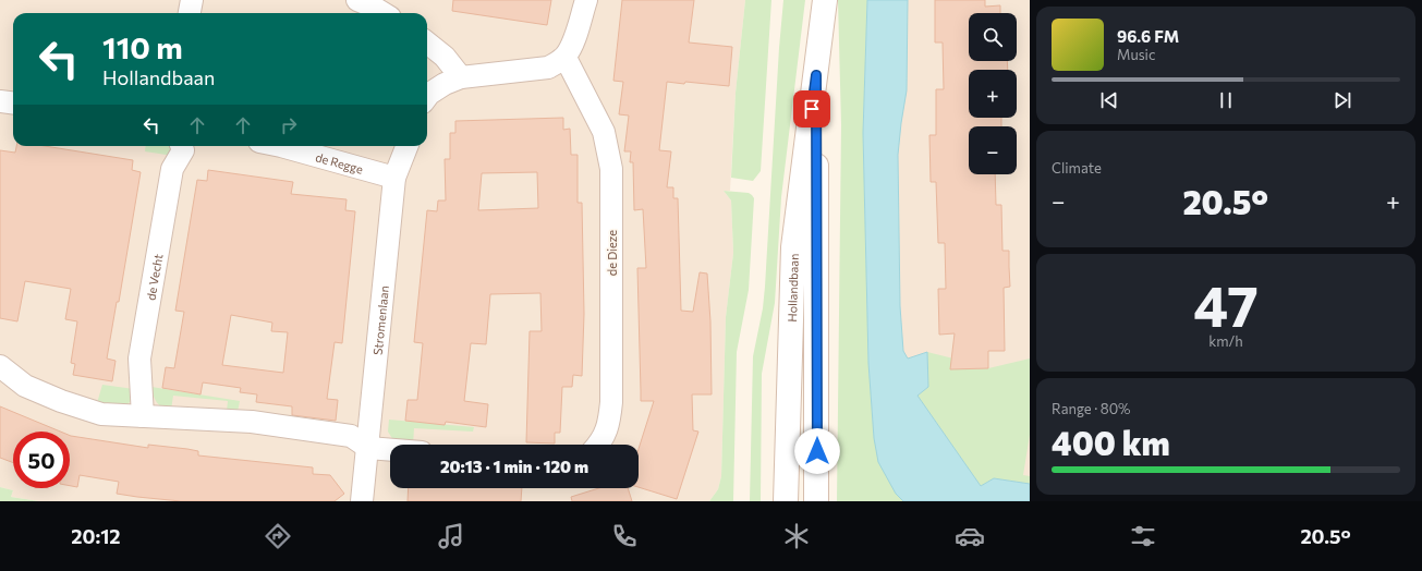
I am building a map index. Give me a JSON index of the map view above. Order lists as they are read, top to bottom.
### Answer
{
  "streets": {
    "main road": ["Hollandbaan"],
    "street": [
      "de Regge",
      "de Dieze",
      "de Vecht",
      "Stromenlaan"
    ]
  },
  "crossings": [
    ["de Regge", "Stromenlaan"]
  ],
  "page": {
    "map_buttons": ["+", "−"],
    "turn": ["110 m", "Hollandbaan"],
    "song": ["96.6 FM", "Music"],
    "tile": [
      "Climate",
      ["47", "km/h"],
      ["Range · 80%", "400 km"]
    ],
    "heat": ["−", "20.5°", "+"],
    "limit": "50",
    "trip": "20:13 · 1 min · 120 m",
    "tabs": ["20:12", "20.5°"]
  }
}
